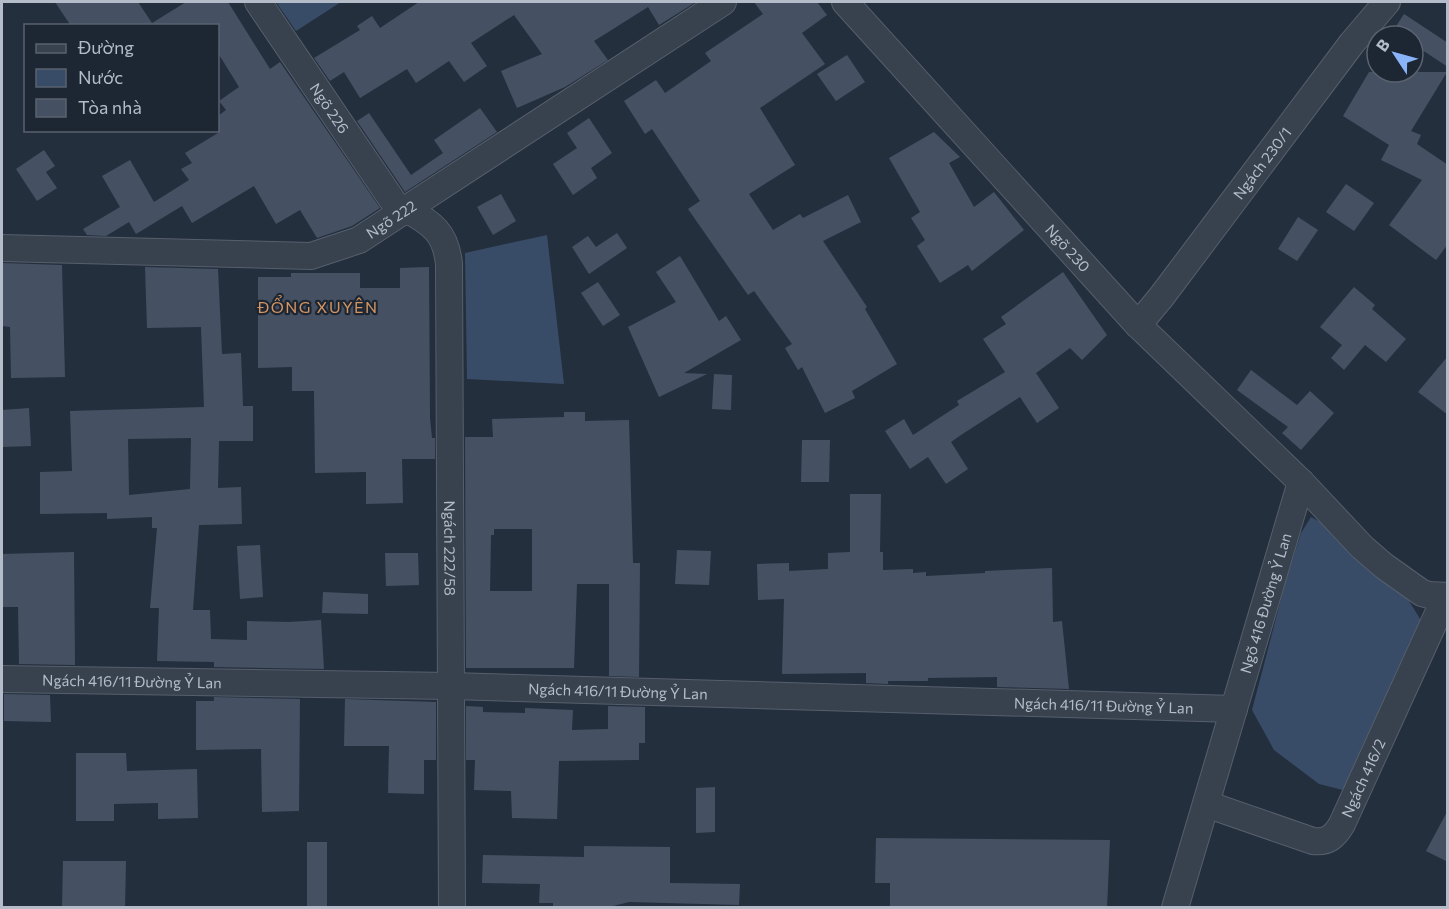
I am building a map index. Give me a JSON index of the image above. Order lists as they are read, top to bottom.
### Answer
{
  "streets": {
    "street": [
      "Ngõ 226",
      "Ngách 230/1",
      "Ngõ 222",
      "Ngõ 230",
      "Ngách 222/58",
      "Ngõ 416 Đường Ỷ Lan",
      "Ngách 416/11 Đường Ỷ Lan",
      "Ngách 416/2"
    ]
  },
  "crossings": [
    ["Ngõ 226", "Ngõ 222"],
    ["Ngõ 226", "Ngách 222/58"],
    ["Ngách 230/1", "Ngõ 230"],
    ["Ngõ 222", "Ngách 222/58"],
    ["Ngõ 230", "Ngõ 416 Đường Ỷ Lan"],
    ["Ngách 222/58", "Ngách 416/11 Đường Ỷ Lan"],
    ["Ngõ 416 Đường Ỷ Lan", "Ngách 416/11 Đường Ỷ Lan"],
    ["Ngõ 416 Đường Ỷ Lan", "Ngách 416/2"]
  ],
  "districts": ["ĐỔNG XUYÊN"],
  "legend": ["Đường", "Nước", "Tòa nhà"],
  "north": "top left"
}
